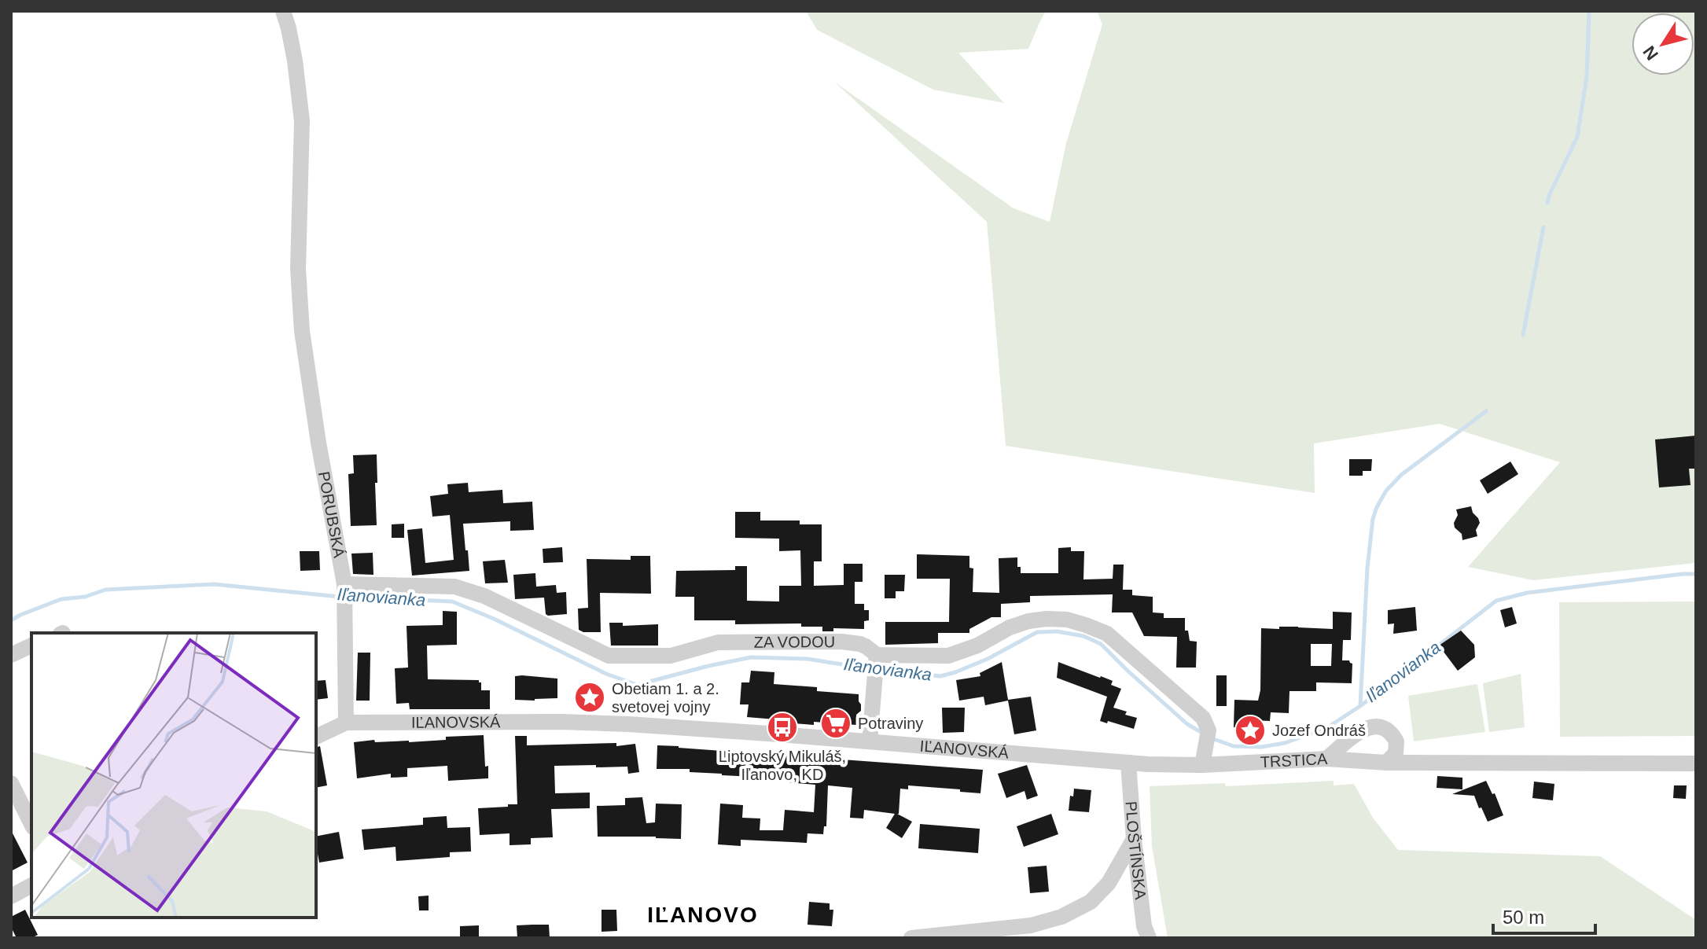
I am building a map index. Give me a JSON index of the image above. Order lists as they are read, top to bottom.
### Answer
{
  "streets": {
    "street": [
      "PORUBSKÁ",
      "ZA VODOU",
      "IĽANOVSKÁ",
      "TRSTICA",
      "PLOŠTÍNSKA"
    ]
  },
  "crossings": [
    ["PORUBSKÁ", "ZA VODOU"],
    ["PORUBSKÁ", "IĽANOVSKÁ"],
    ["ZA VODOU", "IĽANOVSKÁ"],
    ["ZA VODOU", "TRSTICA"],
    ["IĽANOVSKÁ", "TRSTICA"],
    ["IĽANOVSKÁ", "PLOŠTÍNSKA"]
  ],
  "districts": ["IĽANOVO"],
  "water": ["Iľanovianka"],
  "places": {
    "place": ["Obetiam 1. a 2. svetovej vojny", "Jozef Ondráš"],
    "supermarket": ["Potraviny"],
    "bus stop": ["Liptovský Mikuláš, Iľanovo, KD"]
  },
  "scale_bar": "50 m",
  "north": "bottom left"
}
